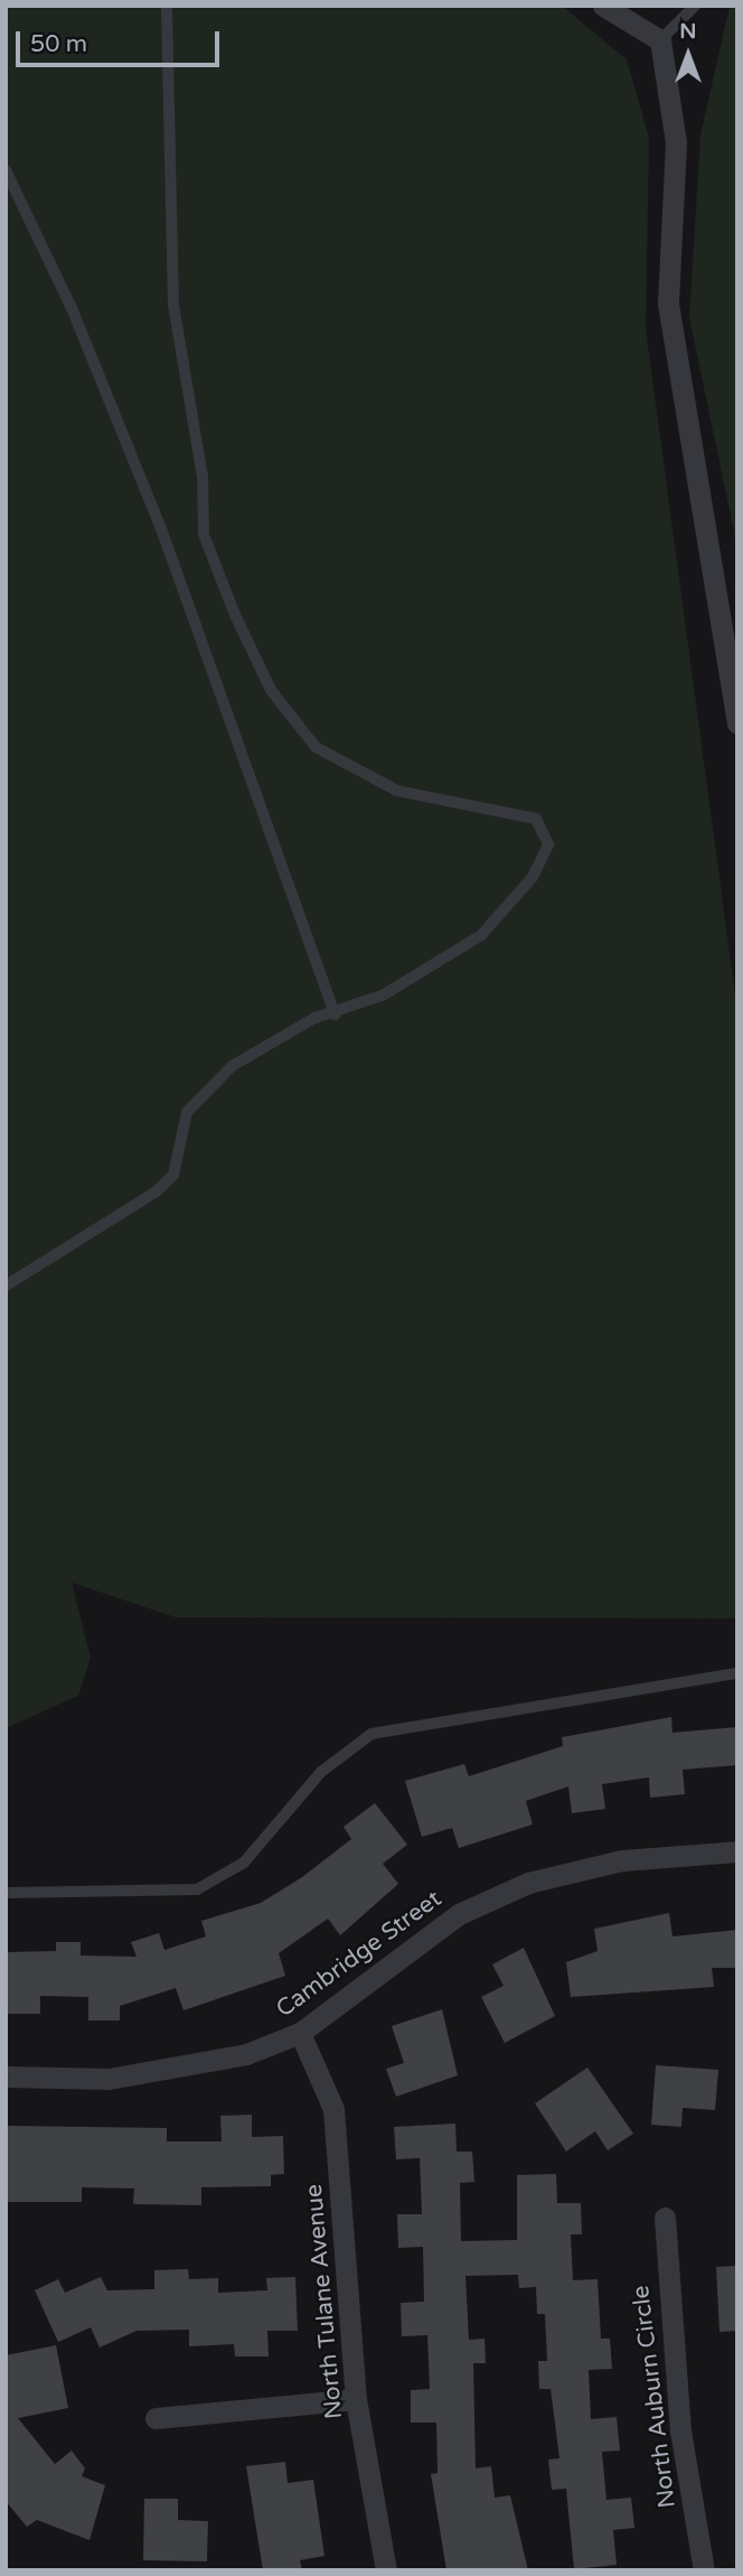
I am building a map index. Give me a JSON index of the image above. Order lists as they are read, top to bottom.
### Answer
{
  "streets": {
    "street": ["Cambridge Street", "North Tulane Avenue", "North Auburn Circle"]
  },
  "crossings": [
    ["Cambridge Street", "North Tulane Avenue"]
  ],
  "scale_bar": "50 m",
  "north": "top"
}
